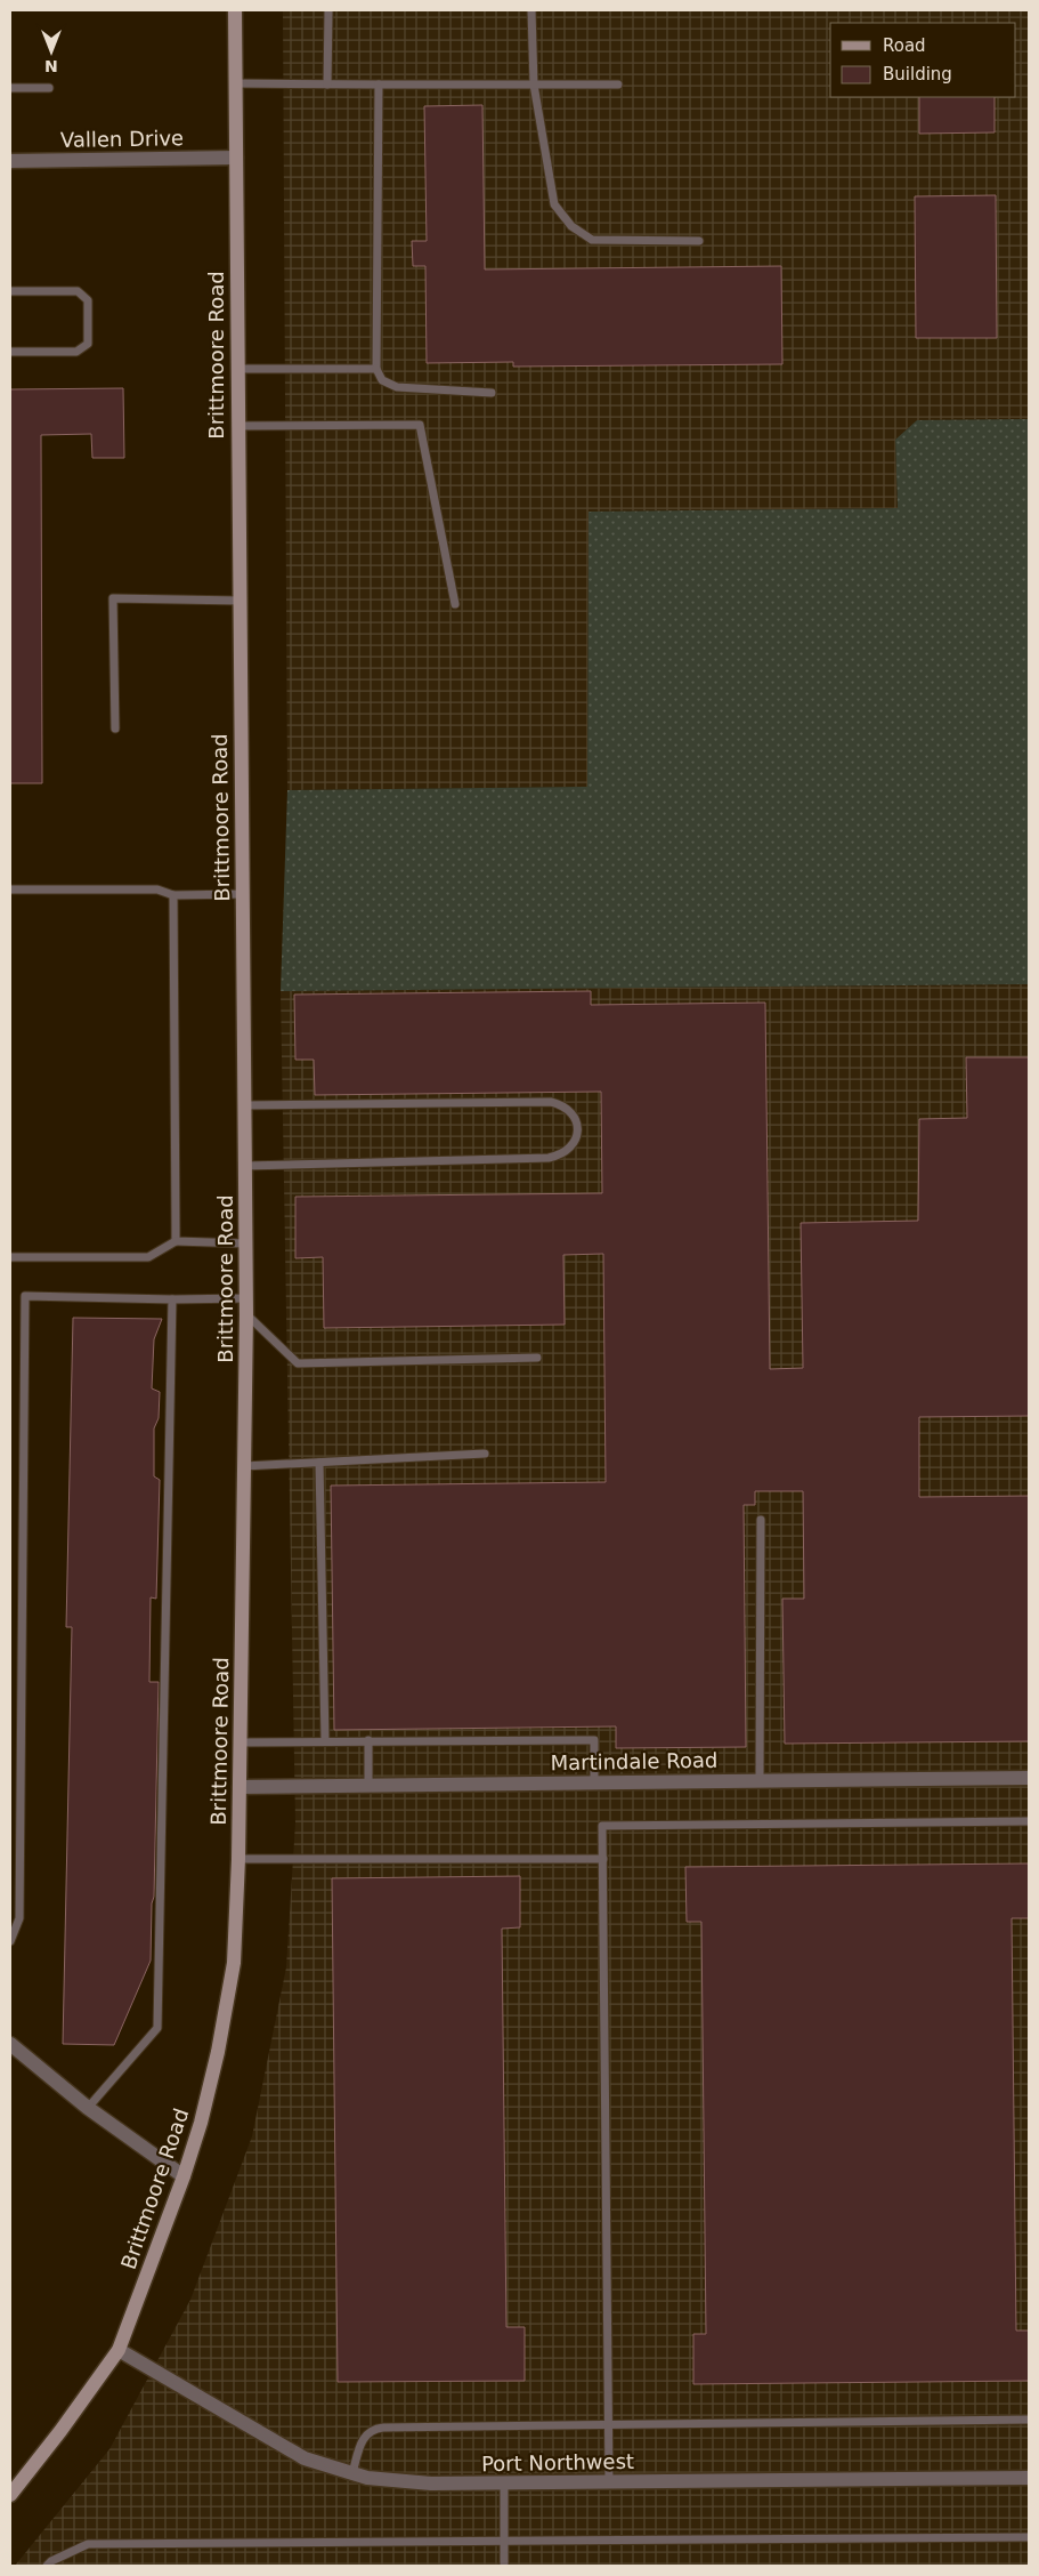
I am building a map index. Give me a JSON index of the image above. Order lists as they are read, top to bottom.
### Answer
{
  "streets": {
    "main road": ["Brittmoore Road"],
    "street": ["Vallen Drive", "Martindale Road", "Port Northwest"]
  },
  "crossings": [
    ["Vallen Drive", "Brittmoore Road"],
    ["Brittmoore Road", "Martindale Road"],
    ["Brittmoore Road", "Port Northwest"]
  ],
  "legend": ["Road", "Building"],
  "north": "bottom"
}
